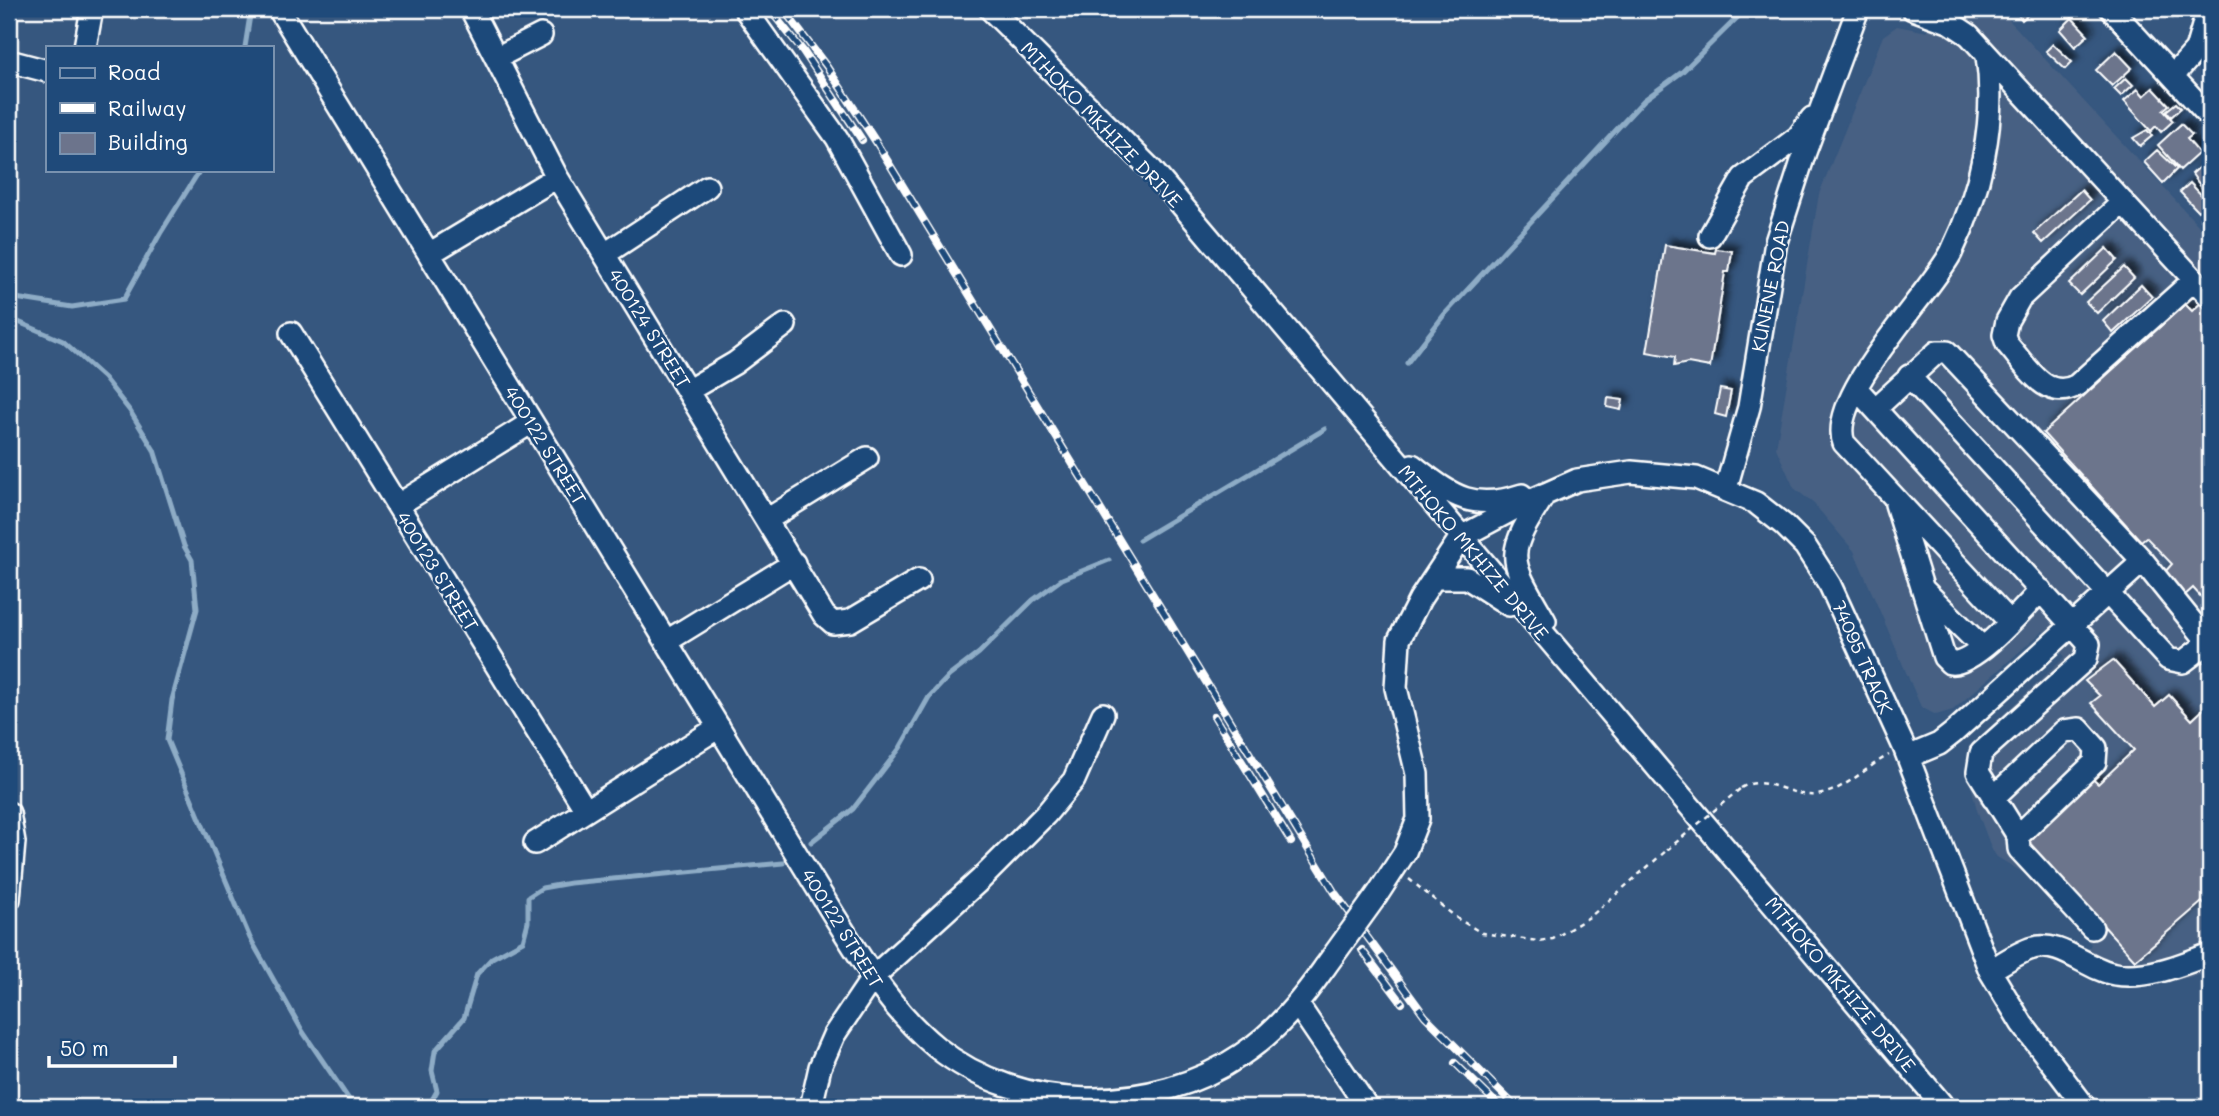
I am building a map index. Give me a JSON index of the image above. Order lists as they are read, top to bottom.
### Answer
{
  "streets": {
    "street": [
      "MTHOKO MKHIZE DRIVE",
      "KUNENE ROAD",
      "400124 STREET",
      "400122 STREET",
      "400123 STREET",
      "74095 TRACK"
    ]
  },
  "crossings": [
    ["MTHOKO MKHIZE DRIVE", "400122 STREET"],
    ["MTHOKO MKHIZE DRIVE", "74095 TRACK"],
    ["KUNENE ROAD", "74095 TRACK"],
    ["400122 STREET", "74095 TRACK"]
  ],
  "legend": ["Road", "Railway", "Building"],
  "scale_bar": "50 m"
}
